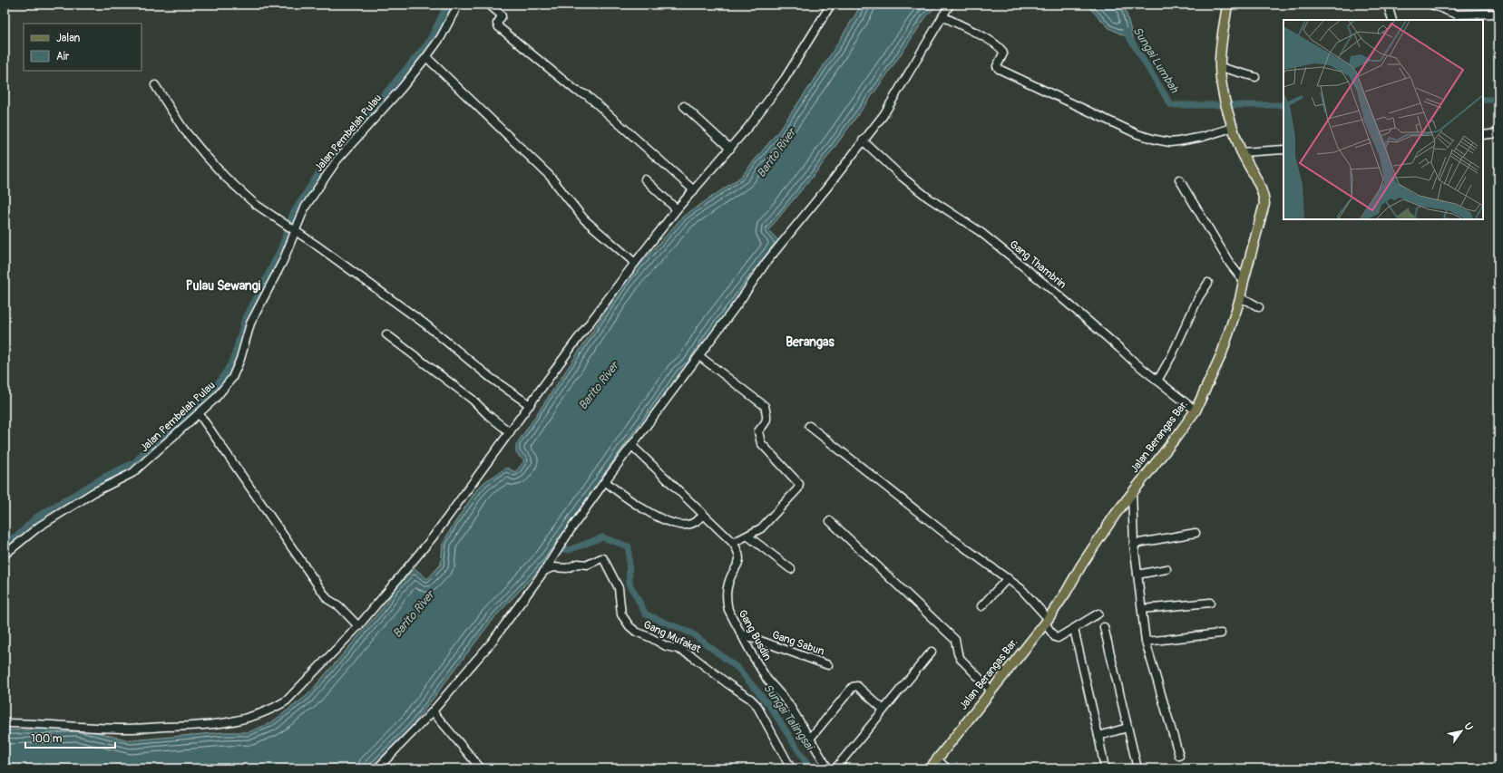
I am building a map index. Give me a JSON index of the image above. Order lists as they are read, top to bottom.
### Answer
{
  "streets": {
    "main road": ["Jalan Berangas Bar."],
    "street": [
      "Jalan Pembelah Pulau",
      "Gang Thambrin",
      "Gang Busdin",
      "Gang Mufakat",
      "Gang Sabun"
    ]
  },
  "crossings": [
    ["Gang Thambrin", "Jalan Berangas Bar."],
    ["Gang Busdin", "Gang Sabun"]
  ],
  "districts": ["Pulau Sewangi", "Berangas"],
  "water": ["Sungai Lumbah", "Barito River", "Sungai Talingsai"],
  "legend": ["Jalan", "Air"],
  "scale_bar": "100 m",
  "north": "top right"
}
